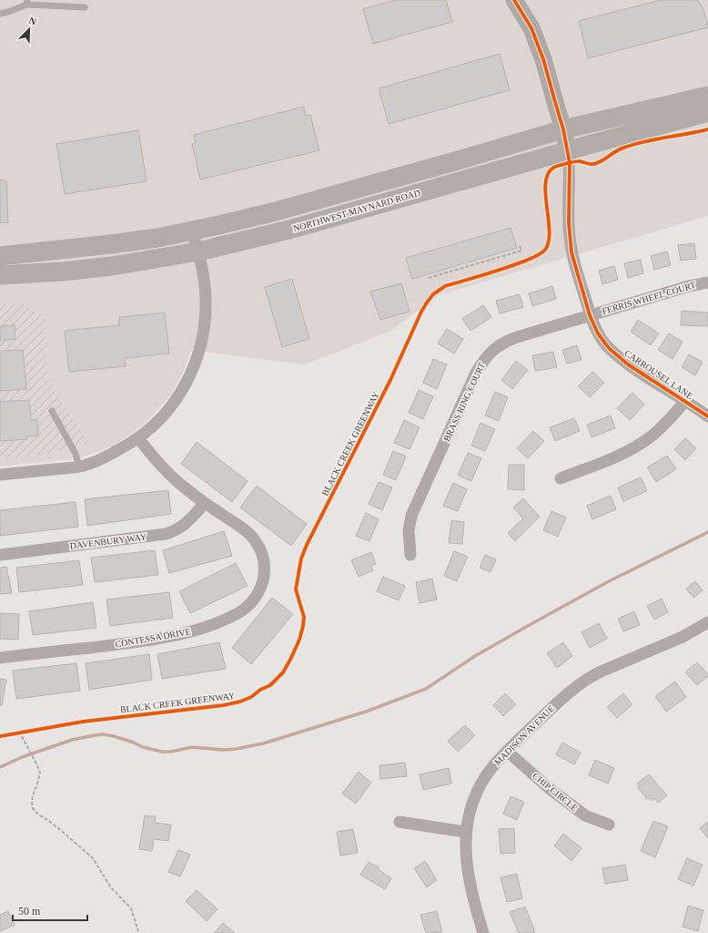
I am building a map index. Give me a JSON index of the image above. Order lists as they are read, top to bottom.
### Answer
{
  "streets": {
    "main road": ["NORTHWEST MAYNARD ROAD"],
    "street": [
      "FERRIS WHEEL COURT",
      "CARROUSEL LANE",
      "BRASS RING COURT",
      "DAVENBURY WAY",
      "CONTESSA DRIVE",
      "MADISON AVENUE",
      "CHIP CIRCLE"
    ],
    "cycle path": ["BLACK CREEK GREENWAY"]
  },
  "crossings": [
    ["NORTHWEST MAYNARD ROAD", "CARROUSEL LANE"],
    ["FERRIS WHEEL COURT", "CARROUSEL LANE"],
    ["FERRIS WHEEL COURT", "BRASS RING COURT"],
    ["CARROUSEL LANE", "BRASS RING COURT"],
    ["DAVENBURY WAY", "CONTESSA DRIVE"],
    ["MADISON AVENUE", "CHIP CIRCLE"]
  ],
  "scale_bar": "50 m",
  "north": "top right"
}
